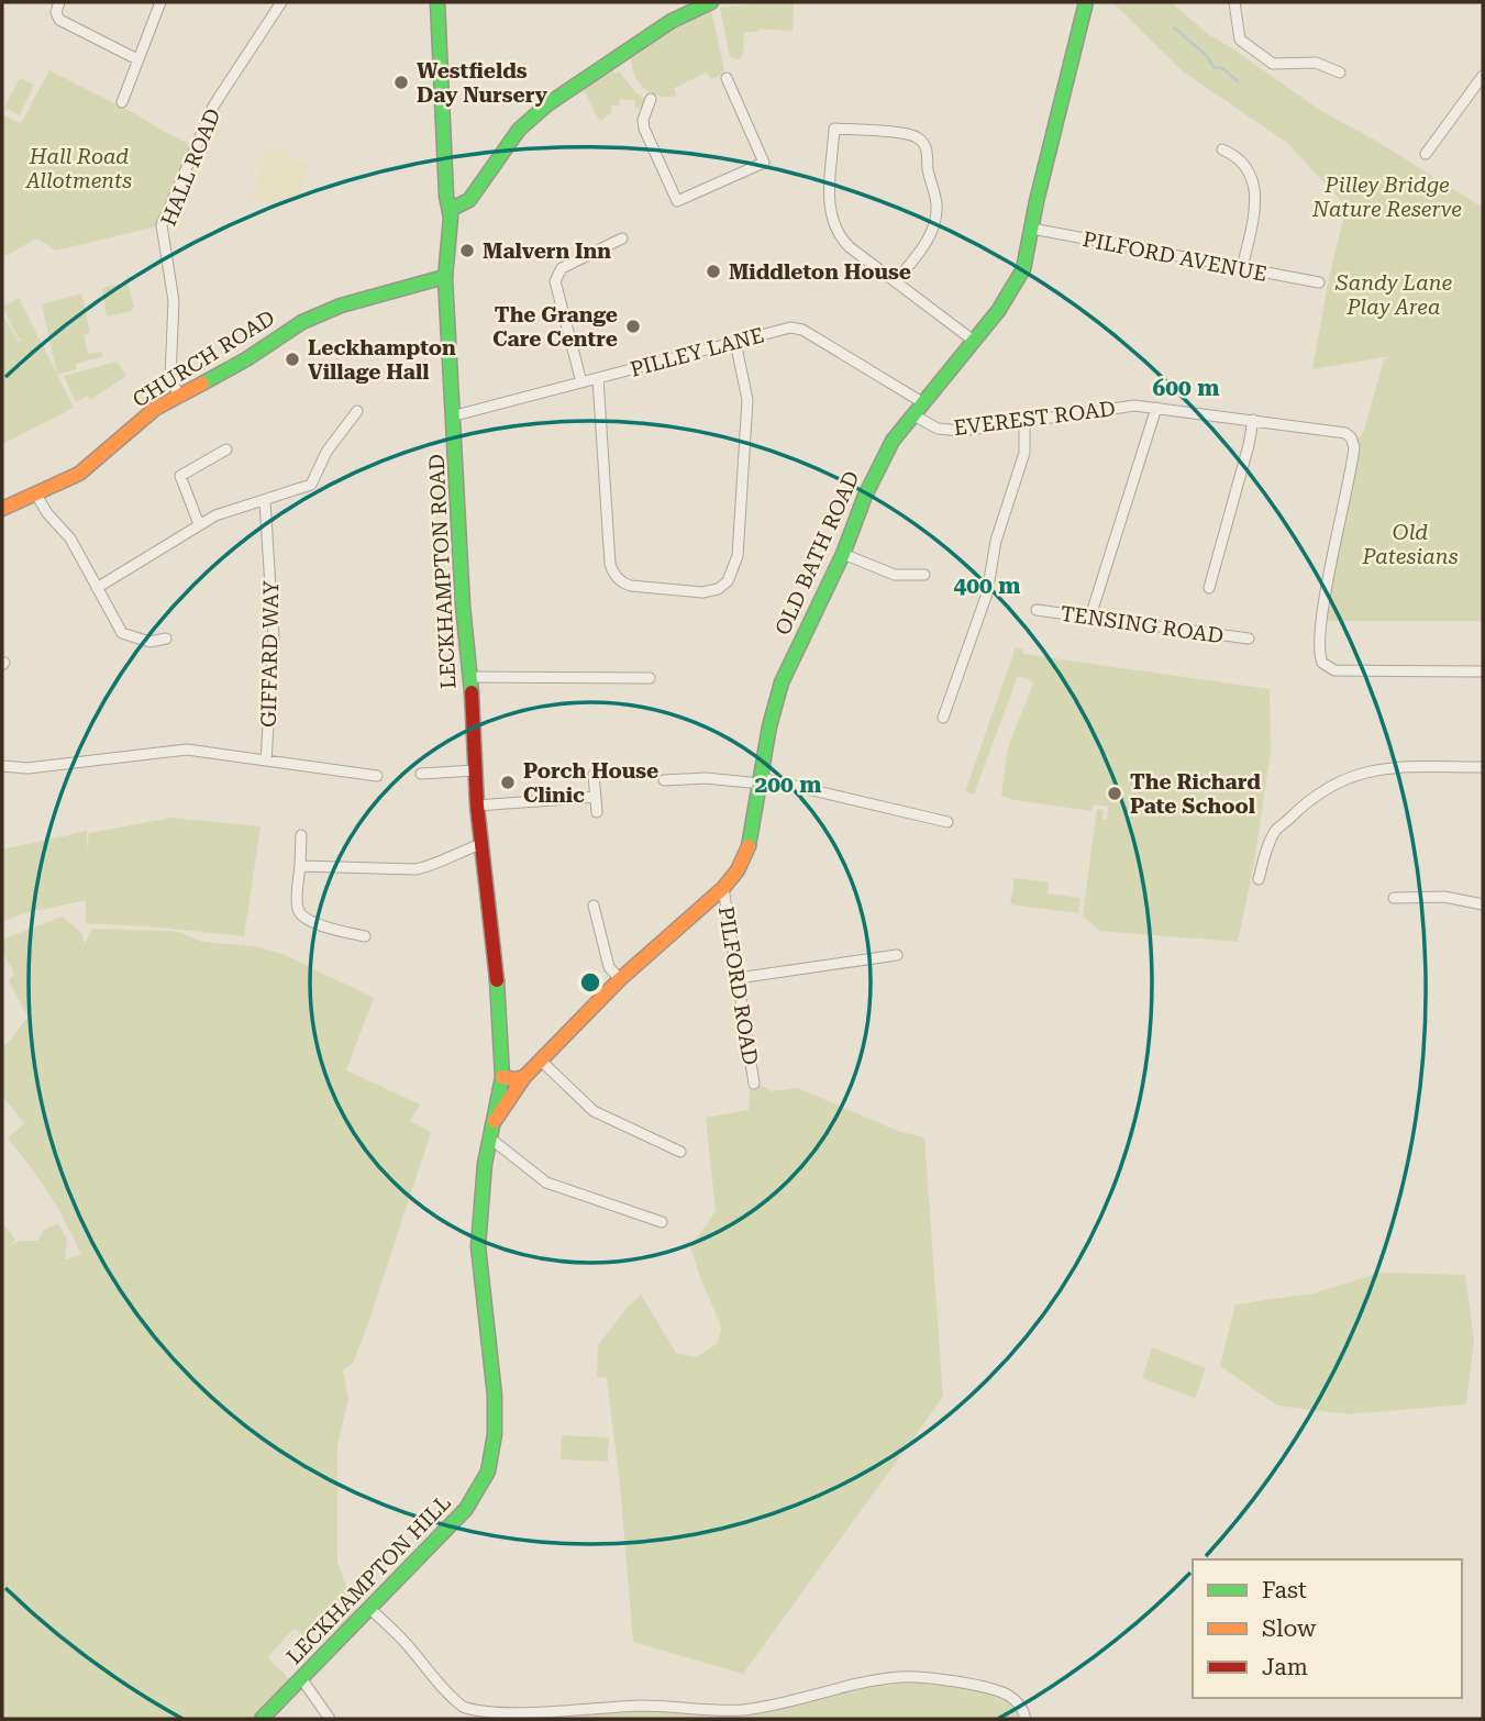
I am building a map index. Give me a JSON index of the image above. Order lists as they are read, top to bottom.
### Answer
{
  "streets": {
    "street": [
      "HALL ROAD",
      "PILFORD AVENUE",
      "PILLEY LANE",
      "CHURCH ROAD",
      "EVEREST ROAD",
      "OLD BATH ROAD",
      "LECKHAMPTON ROAD",
      "TENSING ROAD",
      "GIFFARD WAY",
      "PILFORD ROAD",
      "LECKHAMPTON HILL"
    ]
  },
  "crossings": [
    ["HALL ROAD", "CHURCH ROAD"],
    ["PILFORD AVENUE", "OLD BATH ROAD"],
    ["PILLEY LANE", "OLD BATH ROAD"],
    ["PILLEY LANE", "LECKHAMPTON ROAD"],
    ["CHURCH ROAD", "LECKHAMPTON ROAD"],
    ["EVEREST ROAD", "OLD BATH ROAD"],
    ["OLD BATH ROAD", "LECKHAMPTON ROAD"],
    ["OLD BATH ROAD", "PILFORD ROAD"],
    ["LECKHAMPTON ROAD", "LECKHAMPTON HILL"]
  ],
  "parks": [
    "Hall Road Allotments",
    "Pilley Bridge Nature Reserve",
    "Sandy Lane Play Area",
    "Old Patesians"
  ],
  "places": [
    "Westfields Day Nursery",
    "Malvern Inn",
    "Middleton House",
    "The Grange Care Centre",
    "Leckhampton Village Hall",
    "Porch House Clinic",
    "The Richard Pate School"
  ],
  "legend": ["Fast", "Slow", "Jam"],
  "rings": ["600 m", "400 m", "200 m"]
}
